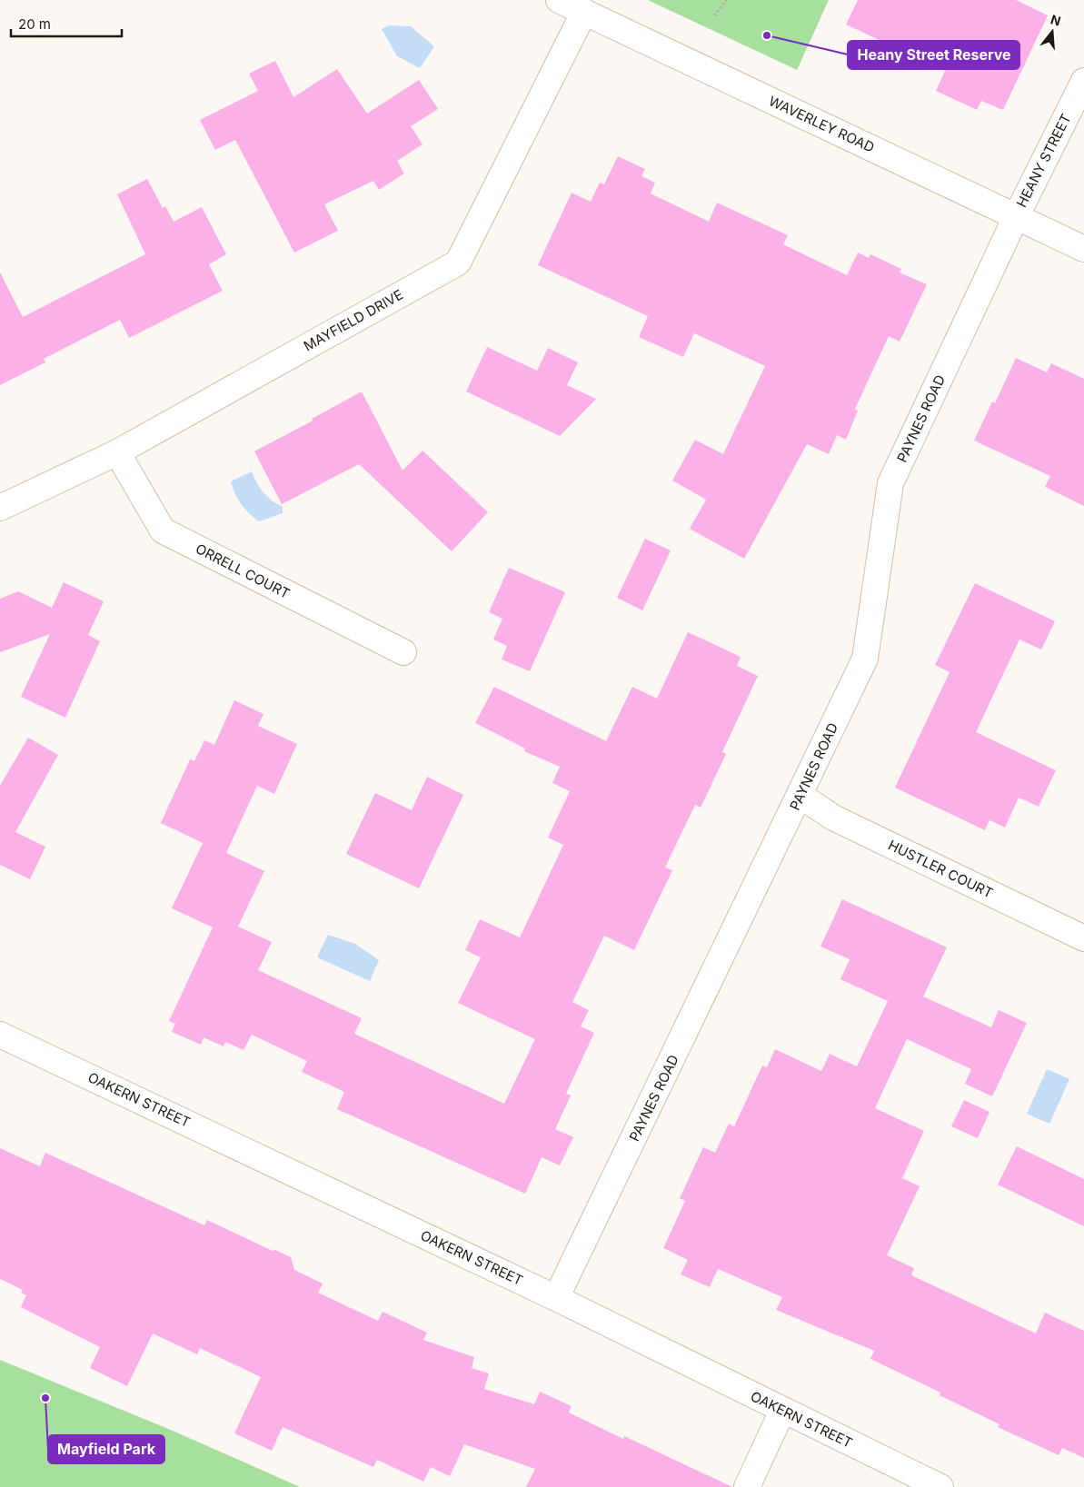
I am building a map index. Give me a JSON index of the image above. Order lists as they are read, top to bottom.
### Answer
{
  "streets": {
    "street": [
      "WAVERLEY ROAD",
      "HEANY STREET",
      "MAYFIELD DRIVE",
      "PAYNES ROAD",
      "ORRELL COURT",
      "HUSTLER COURT",
      "OAKERN STREET"
    ]
  },
  "crossings": [
    ["WAVERLEY ROAD", "HEANY STREET"],
    ["WAVERLEY ROAD", "MAYFIELD DRIVE"],
    ["WAVERLEY ROAD", "PAYNES ROAD"],
    ["HEANY STREET", "PAYNES ROAD"],
    ["MAYFIELD DRIVE", "ORRELL COURT"],
    ["PAYNES ROAD", "HUSTLER COURT"],
    ["PAYNES ROAD", "OAKERN STREET"]
  ],
  "places": ["Heany Street Reserve", "Mayfield Park"],
  "scale_bar": "20 m",
  "north": "top"
}
